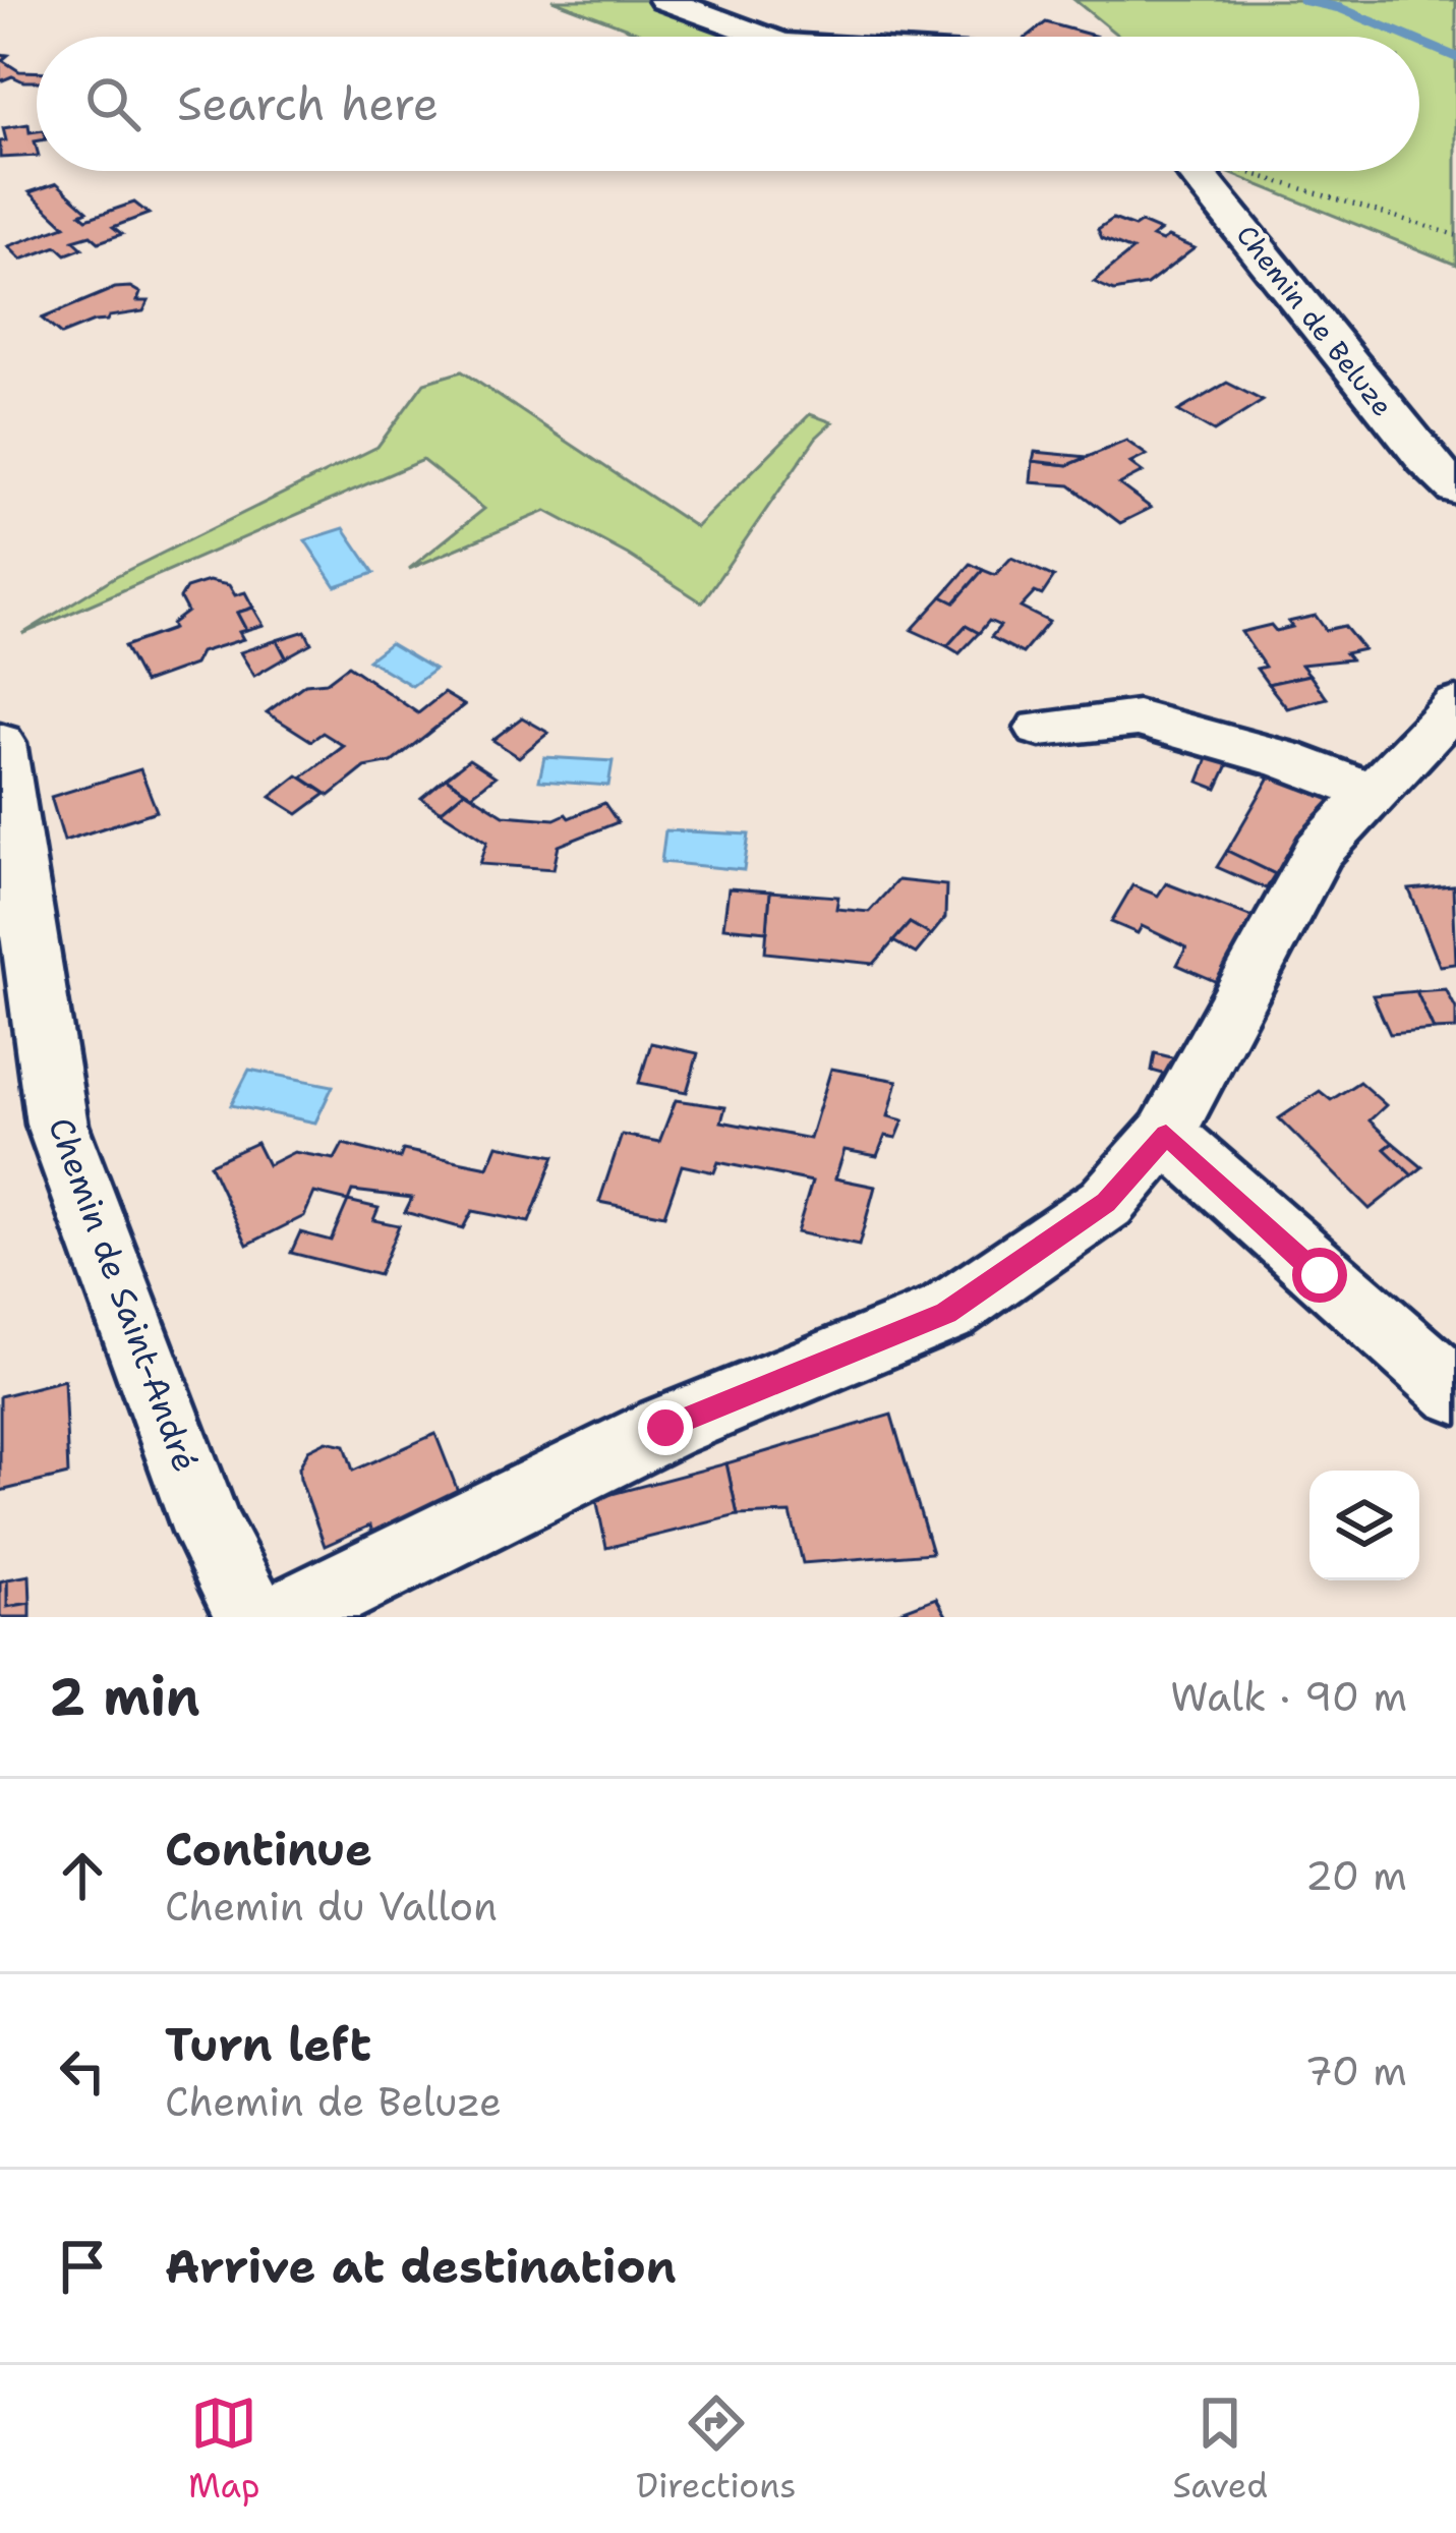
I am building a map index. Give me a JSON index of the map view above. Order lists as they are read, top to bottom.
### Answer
{
  "streets": {
    "street": ["Chemin de Beluze", "Chemin de Saint-André"]
  },
  "page": {
    "search": "Search here",
    "heading": ["2 min", "Walk · 90 m"],
    "list": [
      ["Continue", "Chemin du Vallon", "20 m"],
      ["Turn left", "Chemin de Beluze", "70 m"],
      "Arrive at destination"
    ],
    "nav": ["Map", "Directions", "Saved"]
  }
}
